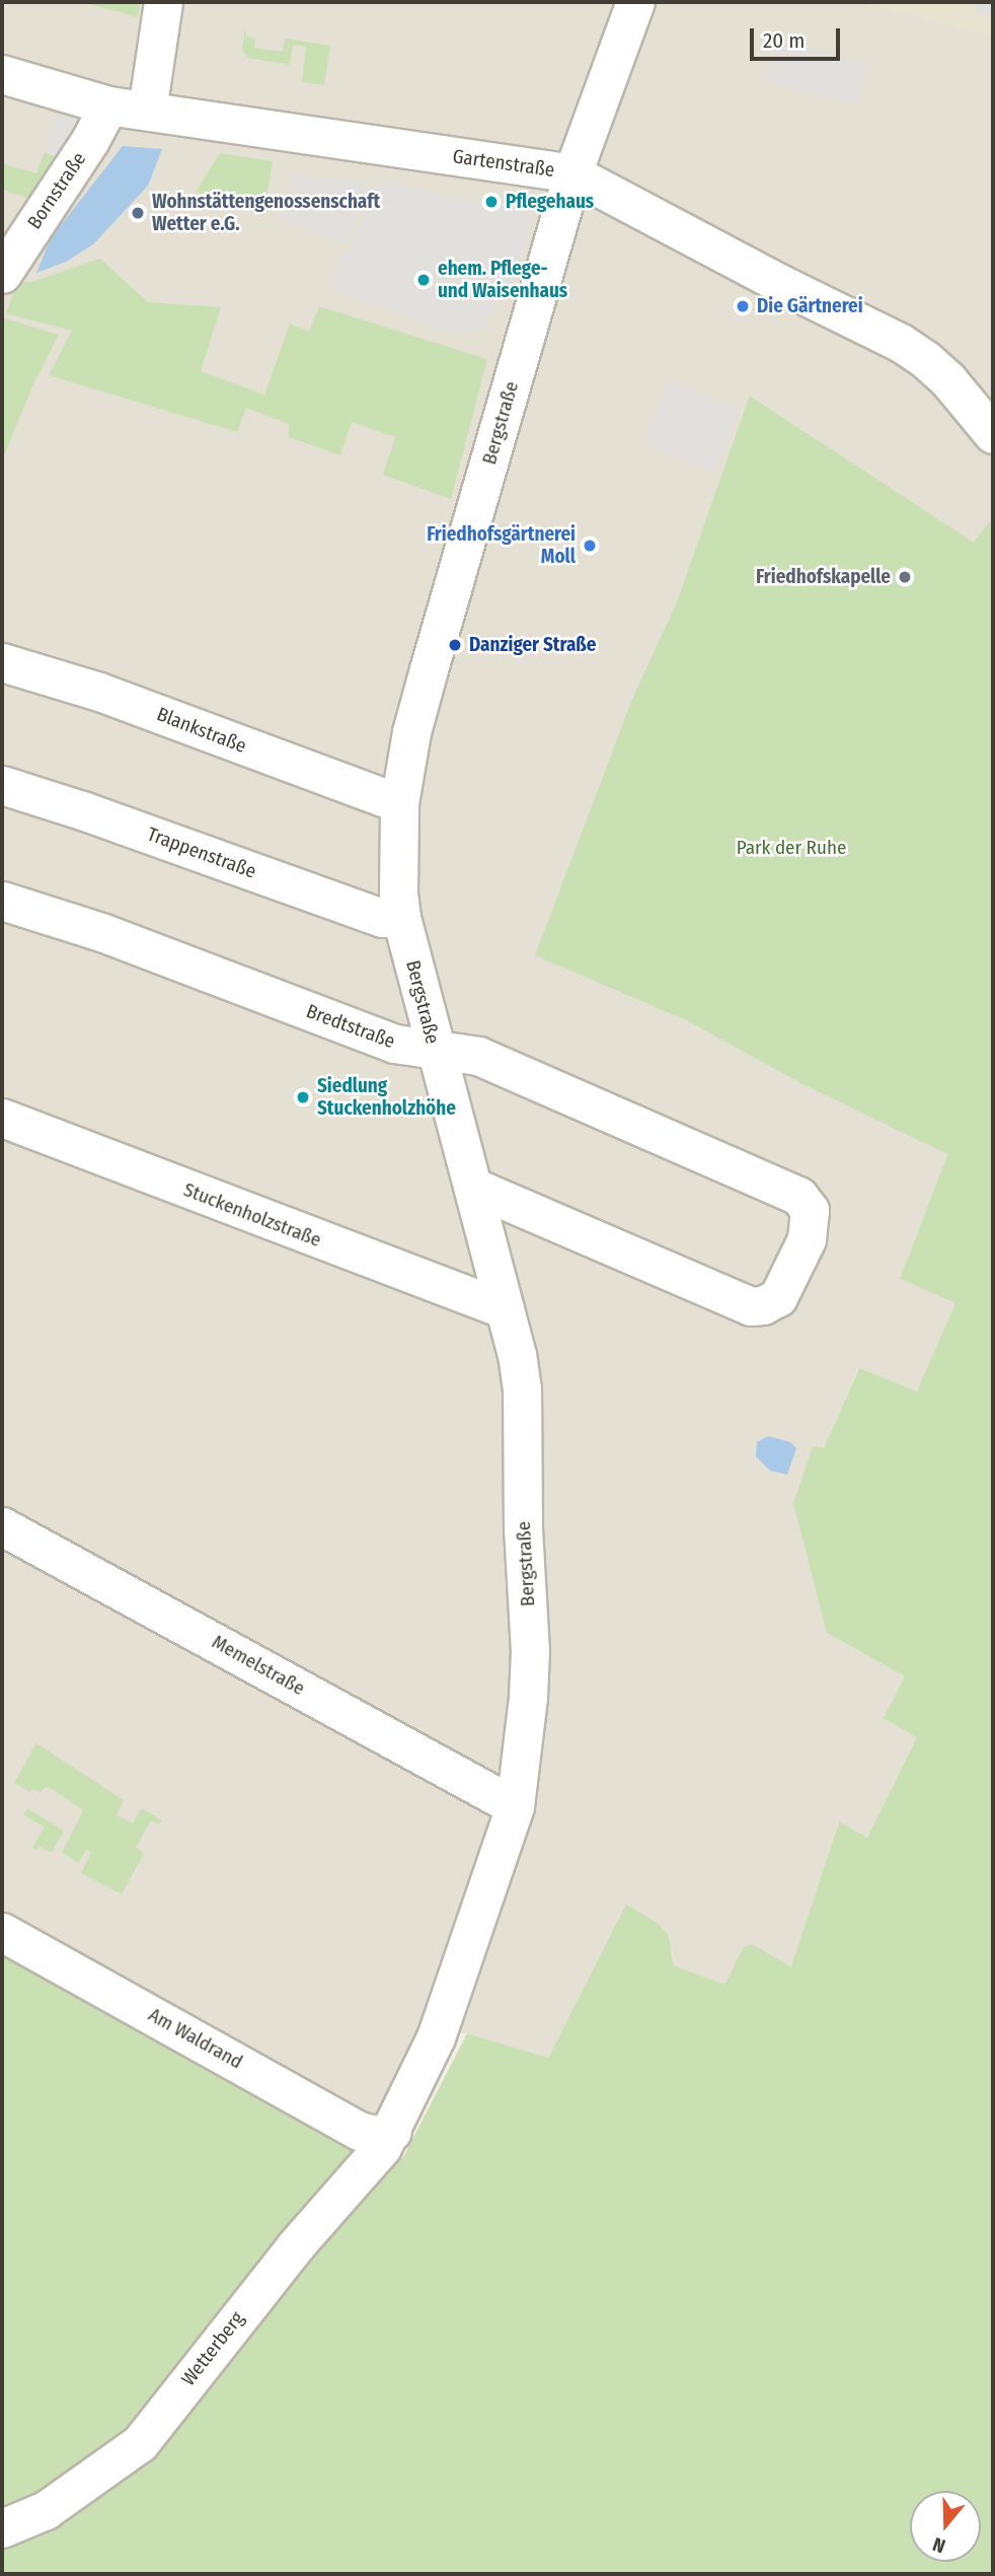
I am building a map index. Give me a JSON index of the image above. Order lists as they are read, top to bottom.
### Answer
{
  "streets": {
    "street": [
      "Gartenstraße",
      "Bornstraße",
      "Bergstraße",
      "Blankstraße",
      "Trappenstraße",
      "Bredtstraße",
      "Stuckenholzstraße",
      "Memelstraße",
      "Am Waldrand",
      "Wetterberg"
    ]
  },
  "crossings": [
    ["Gartenstraße", "Bornstraße"],
    ["Gartenstraße", "Bergstraße"],
    ["Bergstraße", "Blankstraße"],
    ["Bergstraße", "Trappenstraße"],
    ["Bergstraße", "Bredtstraße"],
    ["Bergstraße", "Stuckenholzstraße"],
    ["Bergstraße", "Memelstraße"],
    ["Bergstraße", "Am Waldrand"],
    ["Bergstraße", "Wetterberg"],
    ["Am Waldrand", "Wetterberg"]
  ],
  "parks": ["Park der Ruhe"],
  "places": [
    "Pflegehaus",
    "Wohnstättengenossenschaft Wetter e.G.",
    "ehem. Pflege- und Waisenhaus",
    "Die Gärtnerei",
    "Friedhofsgärtnerei Moll",
    "Friedhofskapelle",
    "Danziger Straße",
    "Siedlung Stuckenholzhöhe"
  ],
  "scale_bar": "20 m",
  "north": "bottom"
}
